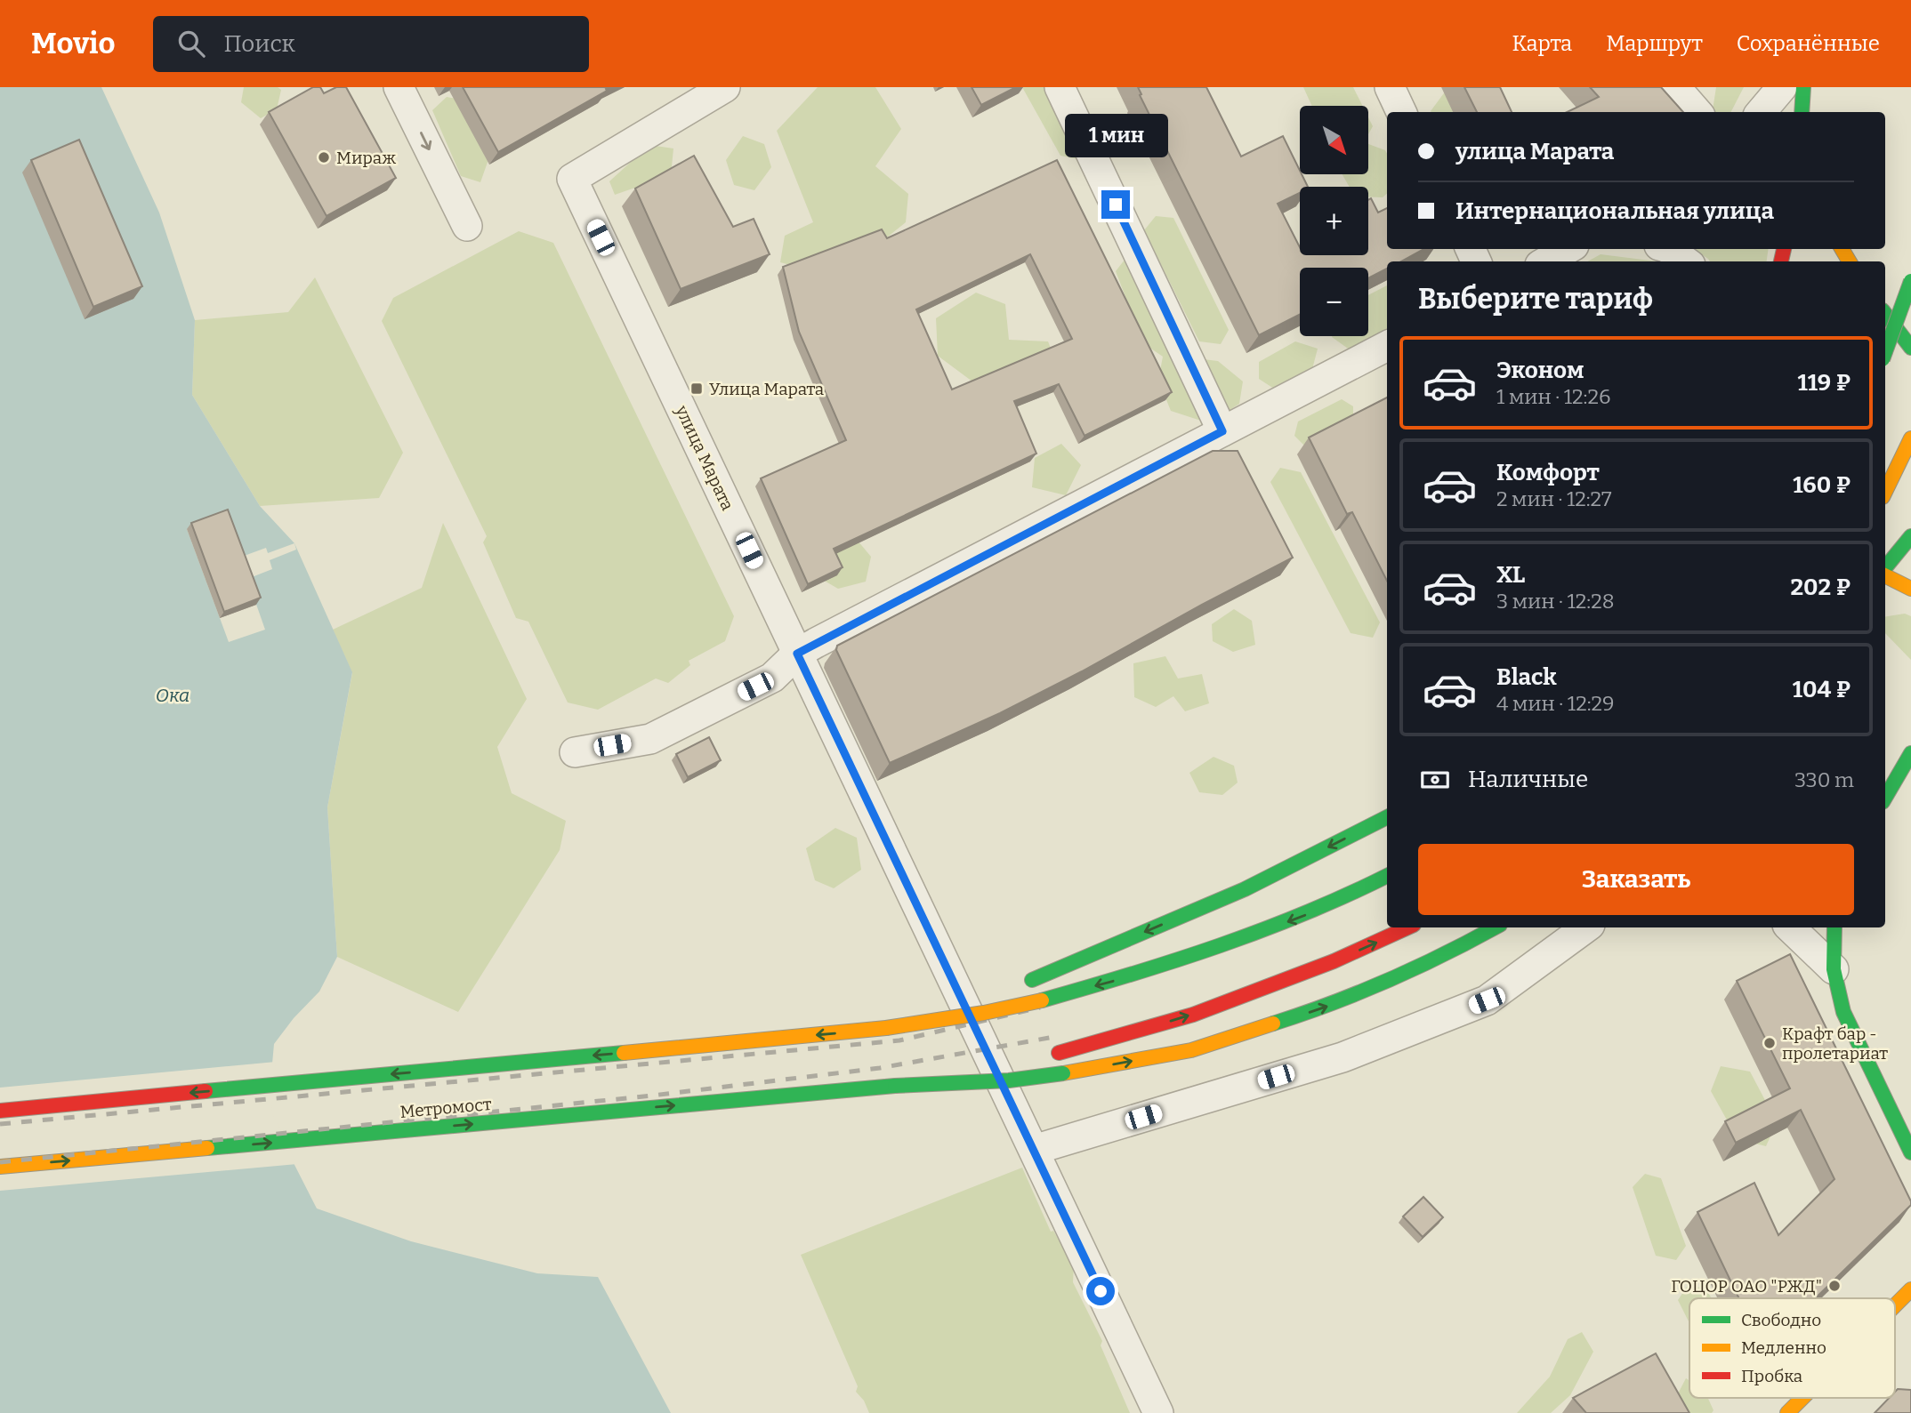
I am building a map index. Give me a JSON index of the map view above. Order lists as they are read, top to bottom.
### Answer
{
  "streets": {
    "main road": ["Метромост"],
    "street": ["улица Марата"]
  },
  "water": ["Ока"],
  "places": {
    "other": ["Мираж", "Крафт бар - пролетариат", "ГОЦОР ОАО \"РЖД\""],
    "transit": ["Улица Марата"]
  },
  "legend": ["Свободно", "Медленно", "Пробка"],
  "north": "bottom right",
  "page": {
    "header": "Movio",
    "search": "Поиск",
    "nav": ["Карта", "Маршрут", "Сохранённые"],
    "map_buttons": ["+", "−"],
    "banner": ["улица Марата", "Интернациональная улица"],
    "bubble": "1 мин",
    "heading": "Выберите тариф",
    "list": [
      {
        "name": "Эконом",
        "note": "1 мин · 12:26",
        "value": "119 ₽"
      },
      {
        "name": "Комфорт",
        "note": "2 мин · 12:27",
        "value": "160 ₽"
      },
      {
        "name": "XL",
        "note": "3 мин · 12:28",
        "value": "202 ₽"
      },
      {
        "name": "Black",
        "note": "4 мин · 12:29",
        "value": "104 ₽"
      }
    ],
    "pay": ["Наличные", "330 m"],
    "buttons": "Заказать"
  }
}
